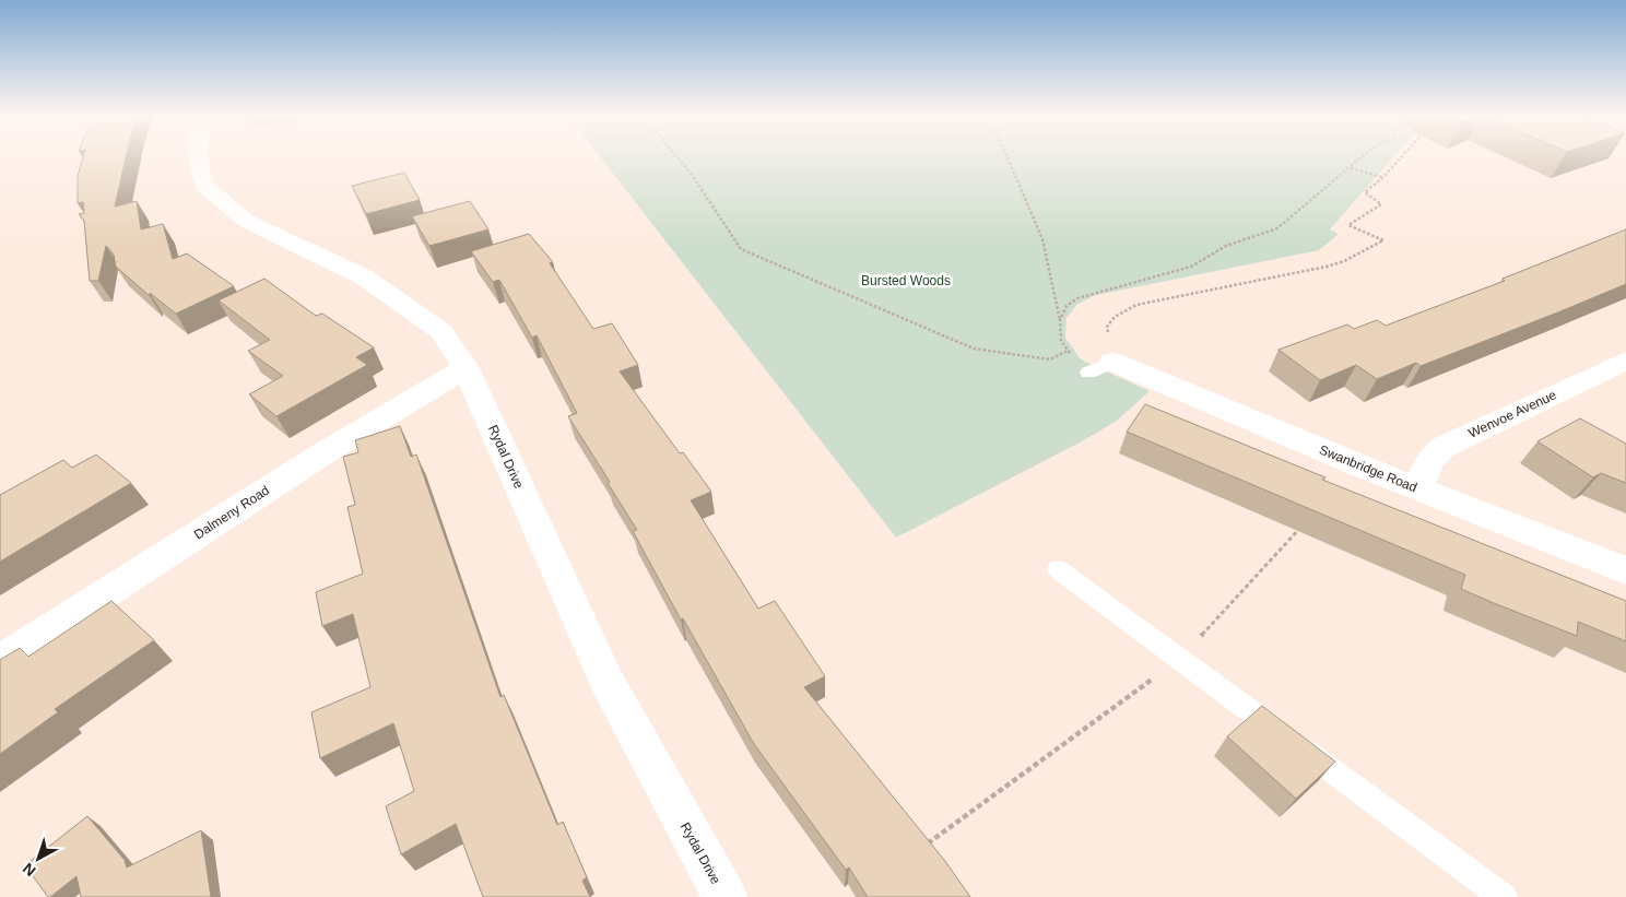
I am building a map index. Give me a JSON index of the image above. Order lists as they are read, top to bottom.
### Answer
{
  "streets": {
    "street": [
      "Wenvoe Avenue",
      "Rydal Drive",
      "Swanbridge Road",
      "Dalmeny Road"
    ]
  },
  "crossings": [
    ["Wenvoe Avenue", "Swanbridge Road"],
    ["Rydal Drive", "Dalmeny Road"]
  ],
  "parks": ["Bursted Woods"],
  "north": "bottom left"
}
